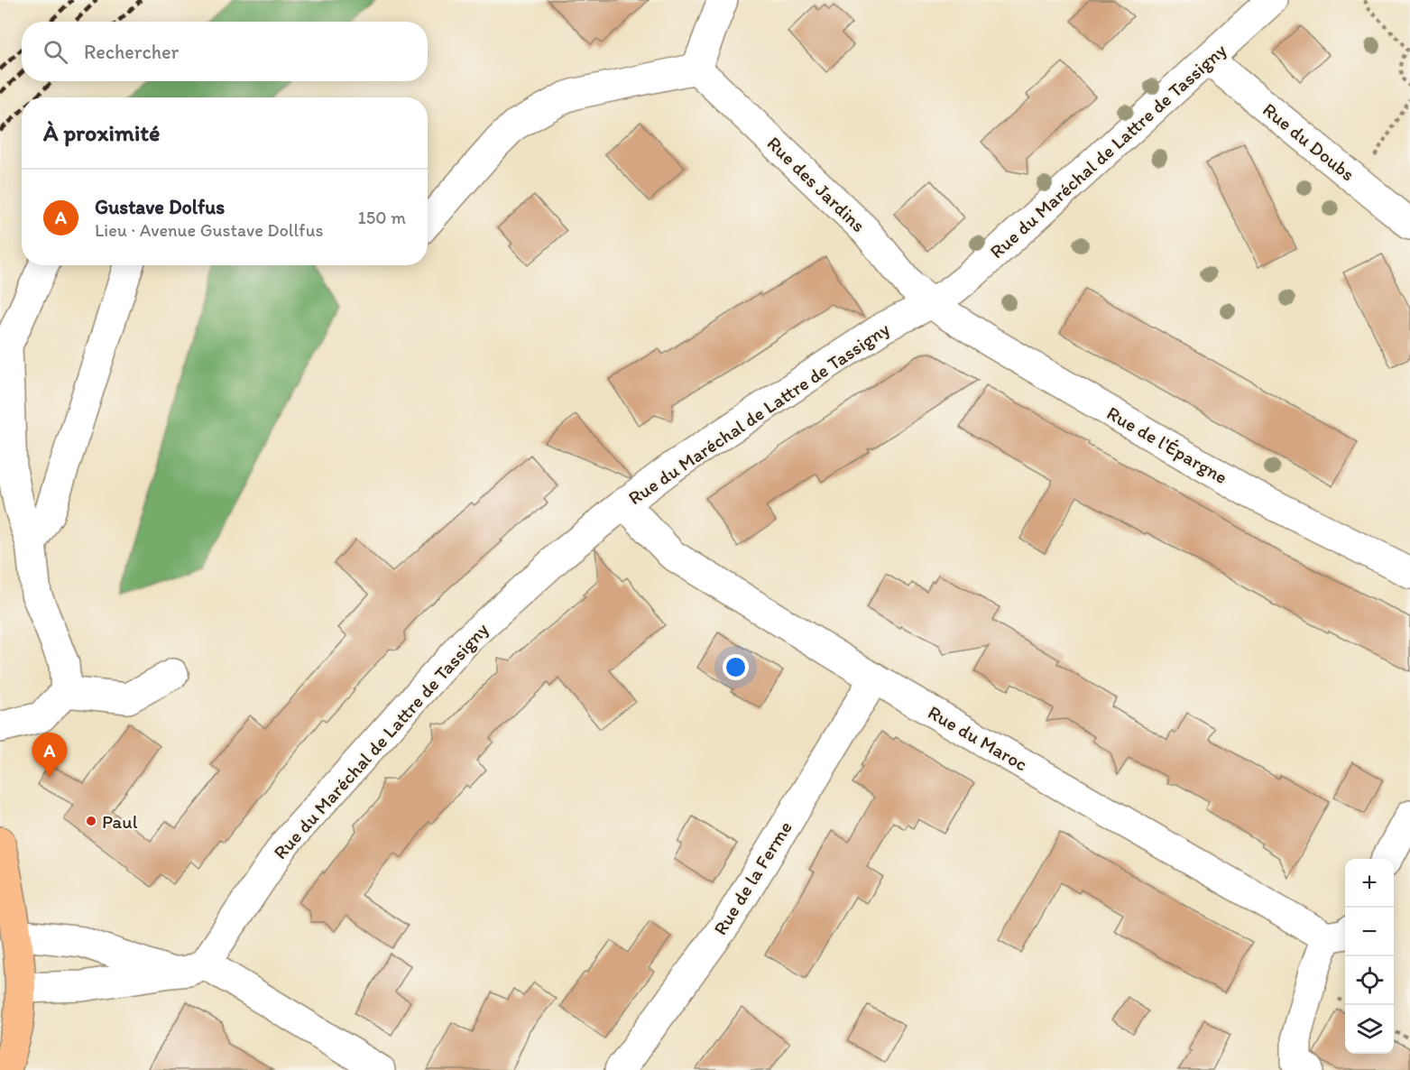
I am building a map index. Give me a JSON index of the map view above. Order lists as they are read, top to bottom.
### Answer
{
  "streets": {
    "street": [
      "Rue du Doubs",
      "Rue du Maréchal de Lattre de Tassigny",
      "Rue des Jardins",
      "Rue de l'Épargne",
      "Rue du Maroc",
      "Rue de la Ferme"
    ]
  },
  "crossings": [
    ["Rue du Doubs", "Rue du Maréchal de Lattre de Tassigny"],
    ["Rue du Maréchal de Lattre de Tassigny", "Rue des Jardins"],
    ["Rue du Maréchal de Lattre de Tassigny", "Rue de l'Épargne"],
    ["Rue du Maréchal de Lattre de Tassigny", "Rue du Maroc"],
    ["Rue des Jardins", "Rue de l'Épargne"],
    ["Rue du Maroc", "Rue de la Ferme"]
  ],
  "places": ["Paul"],
  "page": {
    "search": "Rechercher",
    "heading": "À proximité",
    "list": [
      {
        "mark": "A",
        "name": "Gustave Dolfus",
        "note": "Lieu · Avenue Gustave Dollfus",
        "value": "150 m"
      }
    ],
    "pins": "A",
    "map_buttons": ["+", "−"]
  }
}
